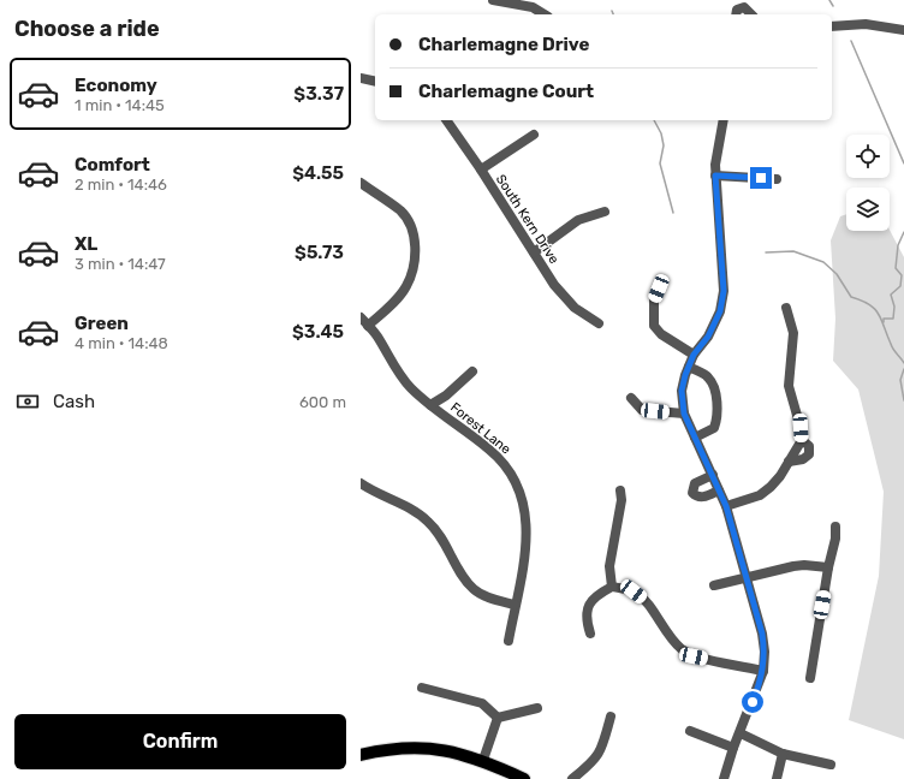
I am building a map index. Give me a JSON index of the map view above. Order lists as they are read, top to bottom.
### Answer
{
  "streets": {
    "street": ["South Kern Drive", "Forest Lane"]
  },
  "page": {
    "heading": "Choose a ride",
    "banner": ["Charlemagne Drive", "Charlemagne Court"],
    "list": [
      {
        "name": "Economy",
        "note": "1 min · 14:45",
        "value": "$3.37"
      },
      {
        "name": "Comfort",
        "note": "2 min · 14:46",
        "value": "$4.55"
      },
      {
        "name": "XL",
        "note": "3 min · 14:47",
        "value": "$5.73"
      },
      {
        "name": "Green",
        "note": "4 min · 14:48",
        "value": "$3.45"
      }
    ],
    "pay": ["Cash", "600 m"],
    "buttons": "Confirm"
  }
}
